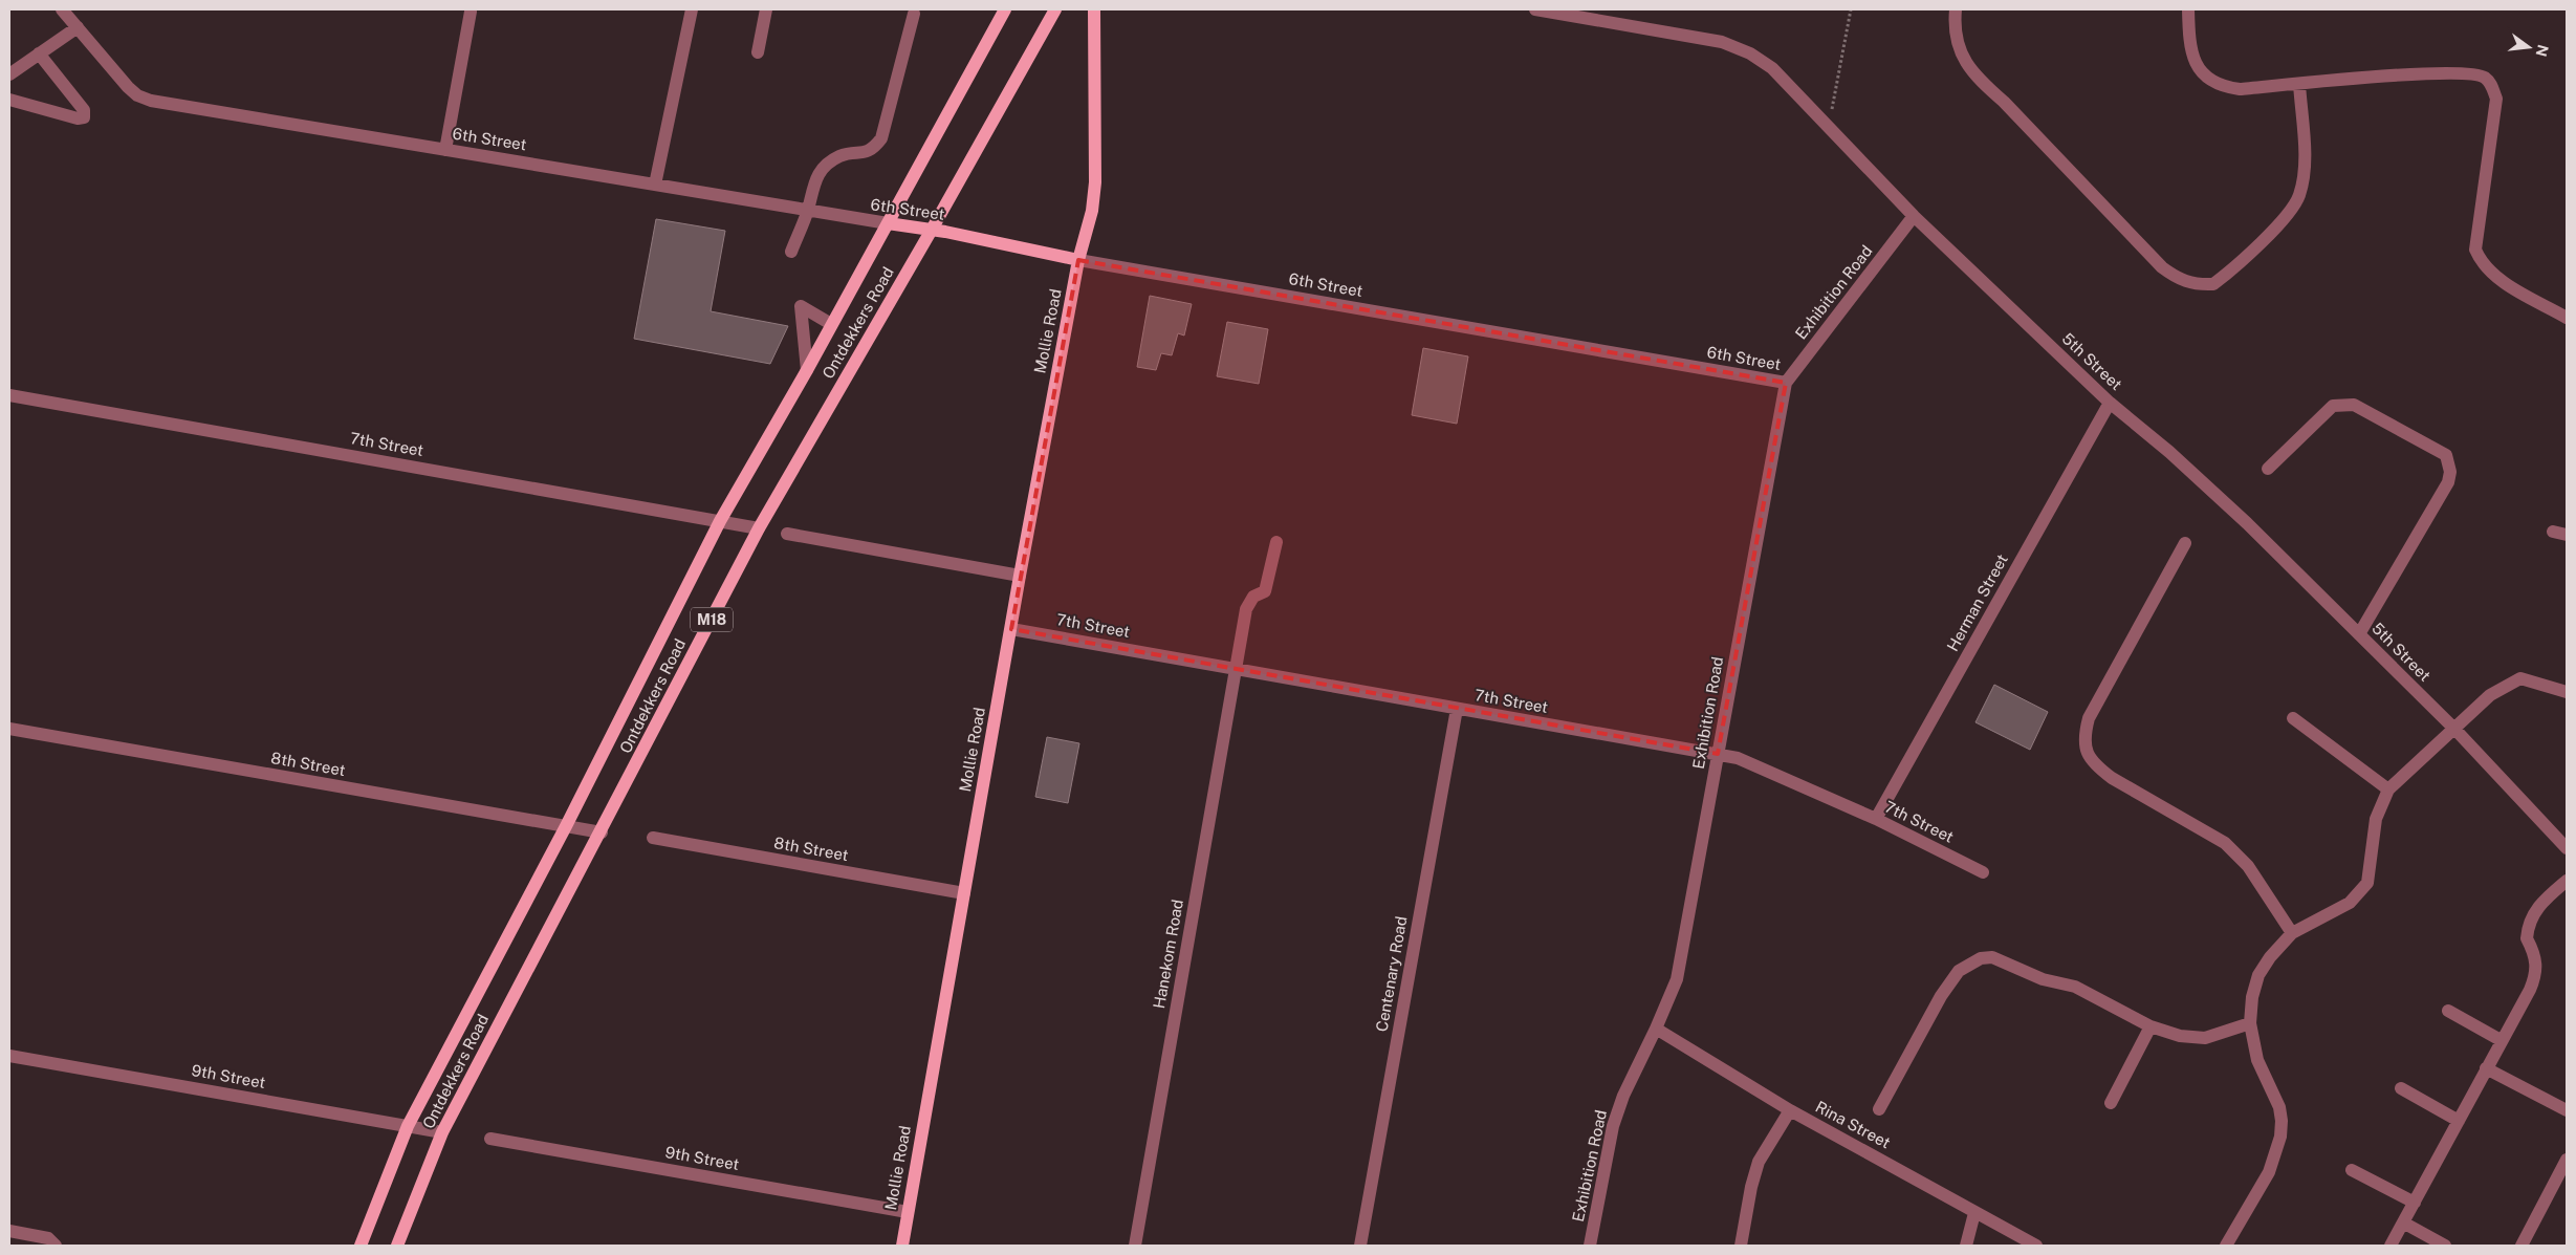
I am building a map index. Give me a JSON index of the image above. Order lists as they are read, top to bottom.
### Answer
{
  "streets": {
    "main road": [
      "6th Street",
      "Ontdekkers Road",
      "Mollie Road",
      "M18"
    ],
    "street": [
      "Exhibition Road",
      "5th Street",
      "7th Street",
      "Herman Street",
      "8th Street",
      "Hanekom Road",
      "Centenary Road",
      "9th Street",
      "Rina Street"
    ]
  },
  "crossings": [
    ["6th Street", "Exhibition Road"],
    ["6th Street", "Ontdekkers Road"],
    ["6th Street", "Mollie Road"],
    ["Exhibition Road", "5th Street"],
    ["Exhibition Road", "7th Street"],
    ["Exhibition Road", "Rina Street"],
    ["Ontdekkers Road", "7th Street"],
    ["Ontdekkers Road", "8th Street"],
    ["Ontdekkers Road", "9th Street"],
    ["Mollie Road", "7th Street"],
    ["Mollie Road", "8th Street"],
    ["Mollie Road", "9th Street"],
    ["5th Street", "Herman Street"],
    ["7th Street", "Herman Street"],
    ["7th Street", "Hanekom Road"],
    ["7th Street", "Centenary Road"]
  ],
  "north": "right"
}
